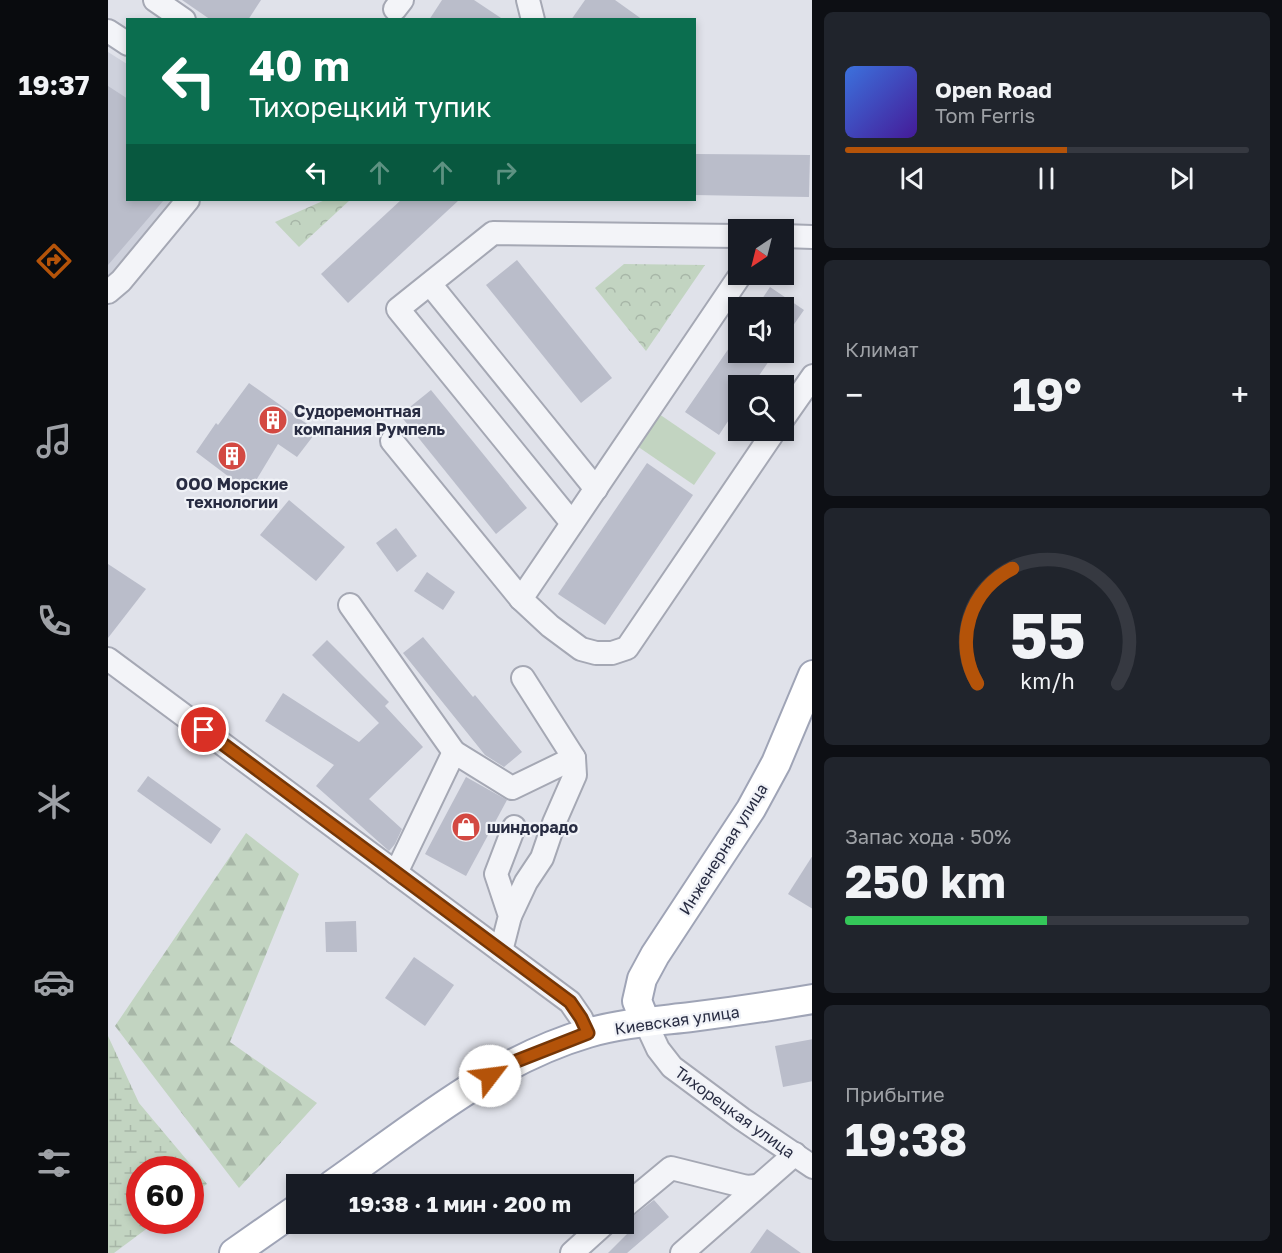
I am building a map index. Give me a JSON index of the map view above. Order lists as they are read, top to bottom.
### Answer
{
  "streets": {
    "main road": ["Инженерная улица", "Киевская улица"],
    "street": ["Тихорецкая улица"]
  },
  "crossings": [
    ["Инженерная улица", "Киевская улица"],
    ["Инженерная улица", "Тихорецкая улица"],
    ["Киевская улица", "Тихорецкая улица"]
  ],
  "places": {
    "building": ["Судоремонтная компания Румпель", "ООО Морские технологии"],
    "shop": ["шиндорадо"]
  },
  "north": "bottom left",
  "page": {
    "tabs": "19:37",
    "turn": ["40 m", "Тихорецкий тупик"],
    "song": ["Open Road", "Tom Ferris"],
    "tile": [
      "Климат",
      ["Запас хода · 50%", "250 km"],
      ["Прибытие", "19:38"]
    ],
    "heat": ["−", "19°", "+"],
    "limit": "60",
    "trip": "19:38 · 1 мин · 200 m",
    "gauge": ["55", "km/h"]
  }
}
